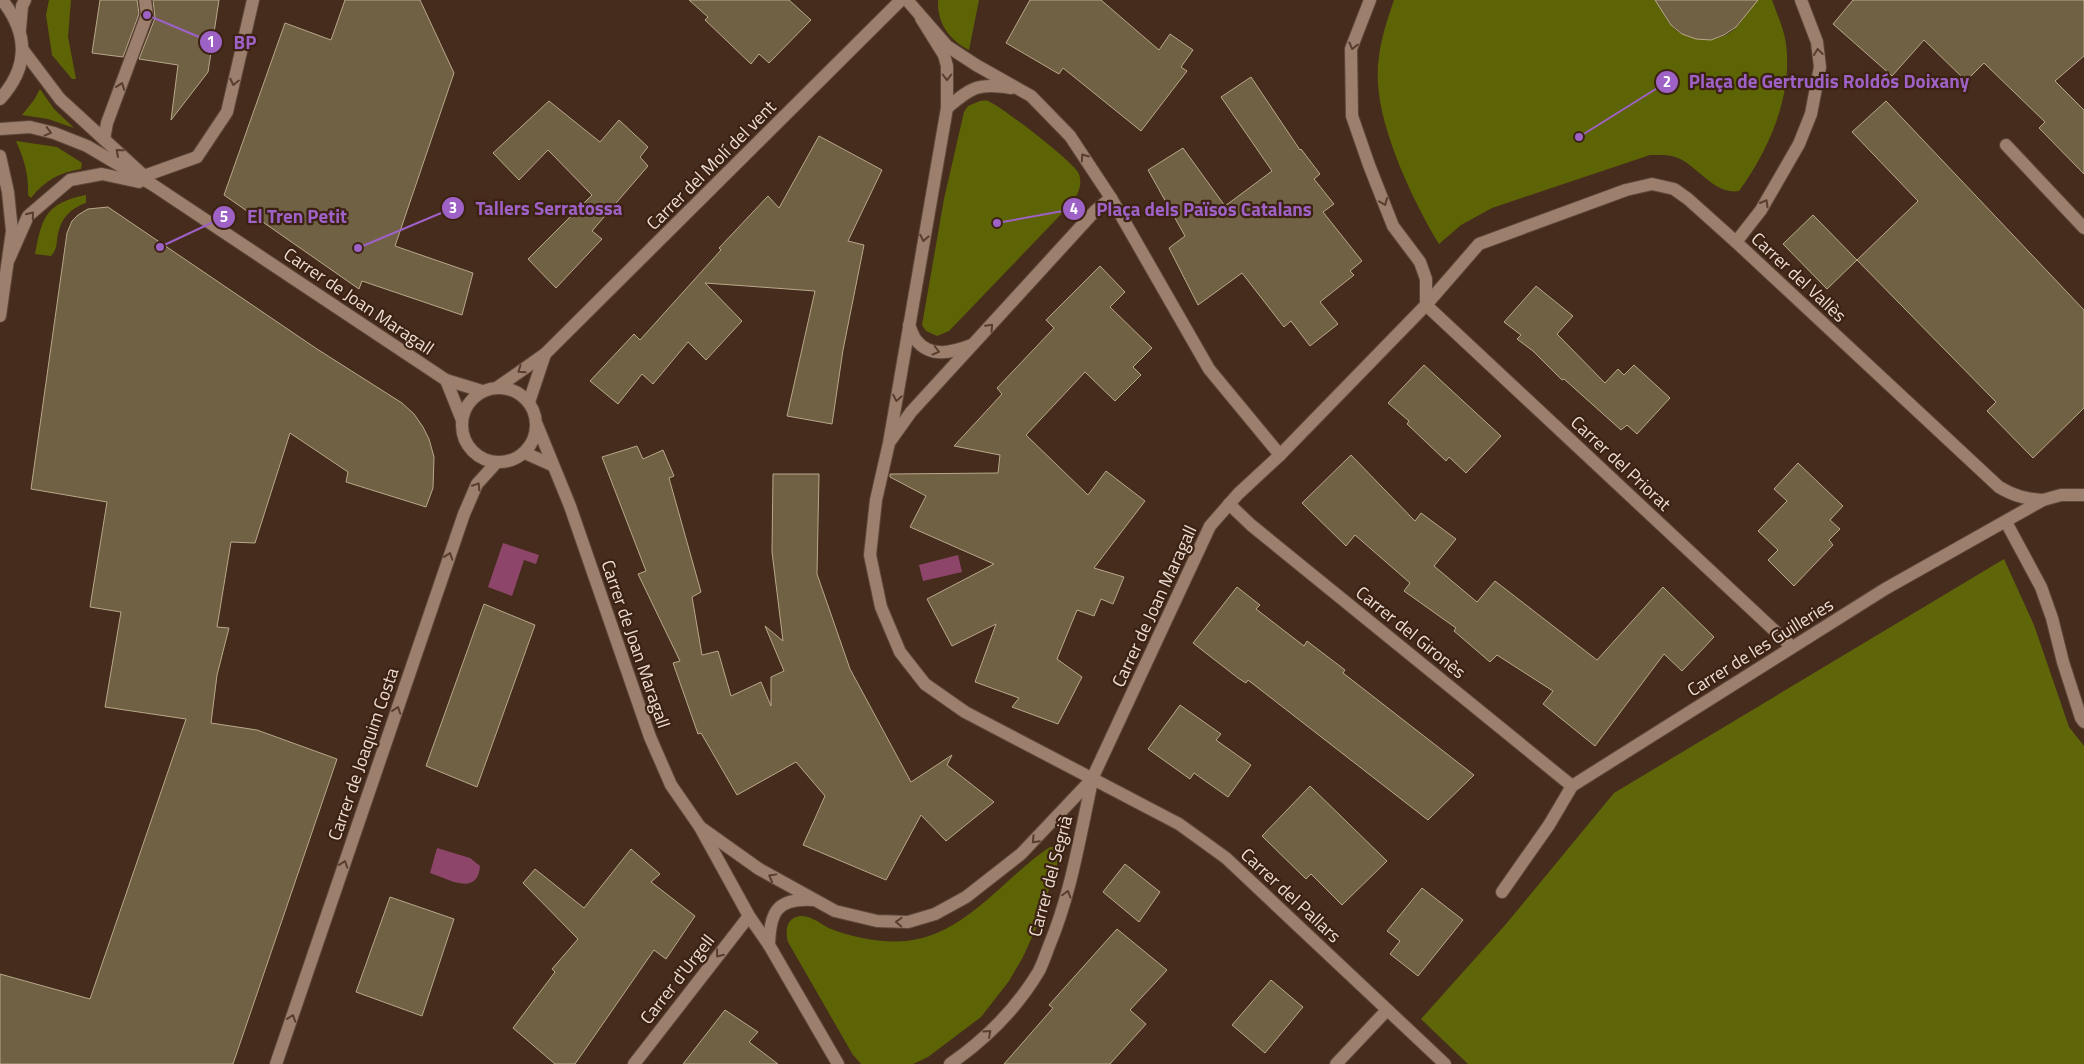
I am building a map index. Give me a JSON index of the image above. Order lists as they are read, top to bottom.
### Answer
{
  "streets": {
    "street": [
      "Carrer del Molí del vent",
      "Carrer del Vallès",
      "Carrer de Joan Maragall",
      "Carrer del Priorat",
      "Carrer del Gironès",
      "Carrer de les Guilleries",
      "Carrer de Joaquim Costa",
      "Carrer del Segrià",
      "Carrer del Pallars",
      "Carrer d'Urgell"
    ]
  },
  "crossings": [
    ["Carrer del Molí del vent", "Carrer de Joan Maragall"],
    ["Carrer del Molí del vent", "Carrer de Joaquim Costa"],
    ["Carrer del Vallès", "Carrer de Joan Maragall"],
    ["Carrer del Vallès", "Carrer de les Guilleries"],
    ["Carrer de Joan Maragall", "Carrer del Priorat"],
    ["Carrer de Joan Maragall", "Carrer del Gironès"],
    ["Carrer de Joan Maragall", "Carrer de Joaquim Costa"],
    ["Carrer de Joan Maragall", "Carrer del Segrià"],
    ["Carrer de Joan Maragall", "Carrer del Pallars"],
    ["Carrer de Joan Maragall", "Carrer d'Urgell"],
    ["Carrer del Priorat", "Carrer de les Guilleries"],
    ["Carrer del Gironès", "Carrer de les Guilleries"],
    ["Carrer del Segrià", "Carrer del Pallars"]
  ],
  "one_way": [
    "Carrer del Vallès",
    "Carrer de Joaquim Costa",
    "Carrer del Segrià",
    "Carrer d'Urgell"
  ],
  "places": [
    "BP",
    "Plaça de Gertrudis Roldós Doixany",
    "Plaça dels Països Catalans",
    "El Tren Petit",
    "Tallers Serratossa"
  ]
}
